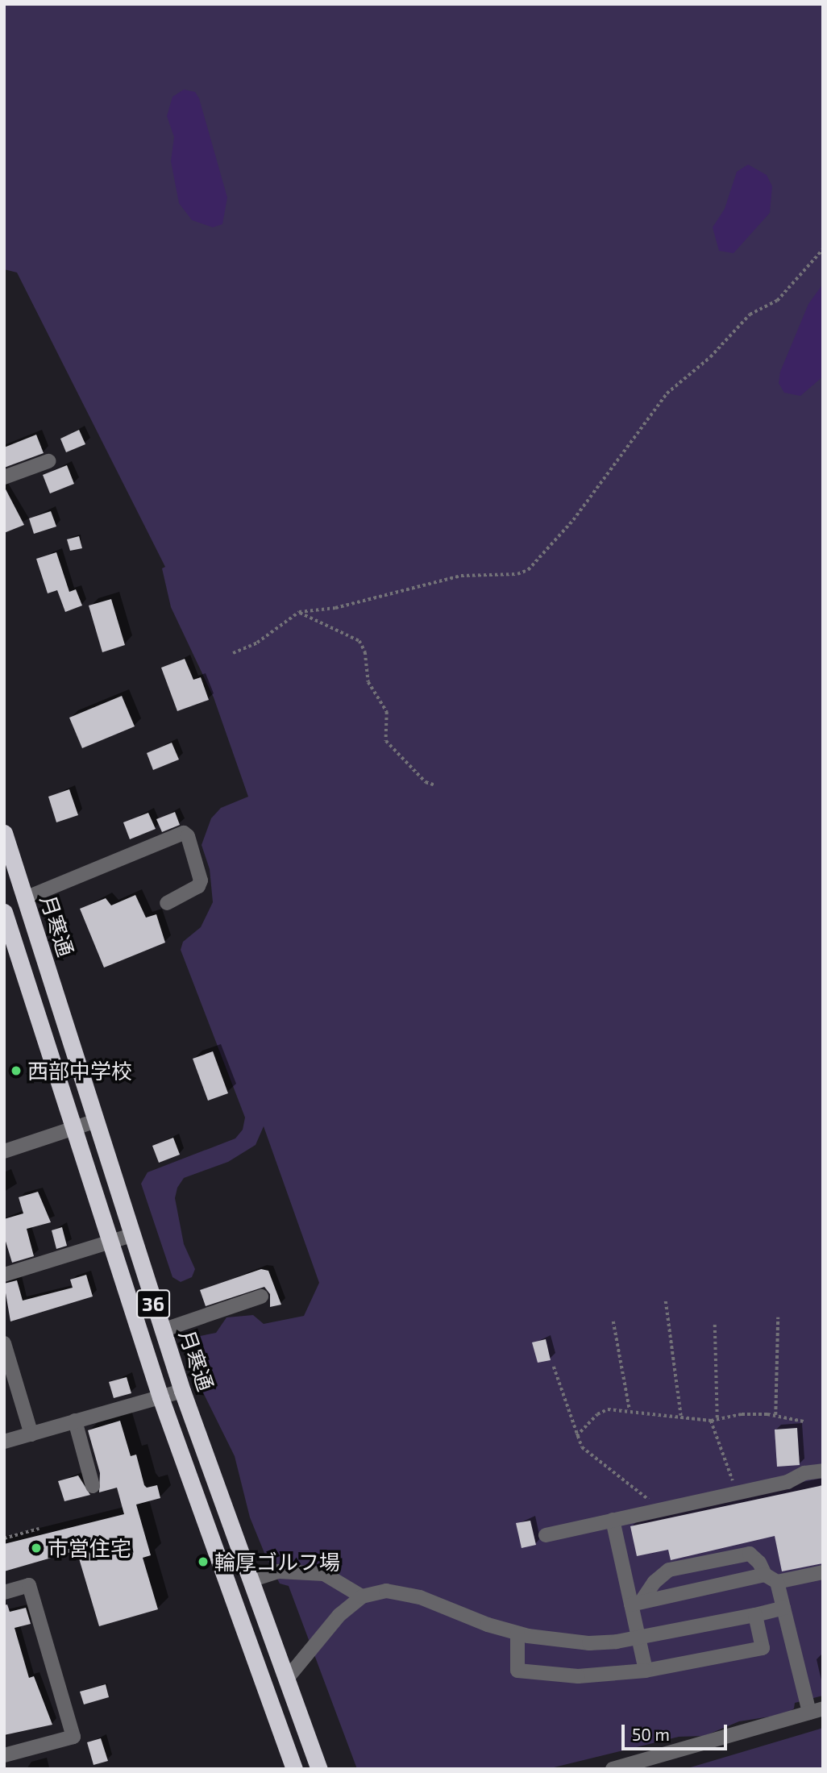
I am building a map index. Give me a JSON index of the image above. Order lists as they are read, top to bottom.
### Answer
{
  "streets": {
    "highway": ["月寒通", "36"]
  },
  "places": ["西部中学校", "市営住宅", "輪厚ゴルフ場"],
  "scale_bar": "50 m"
}
